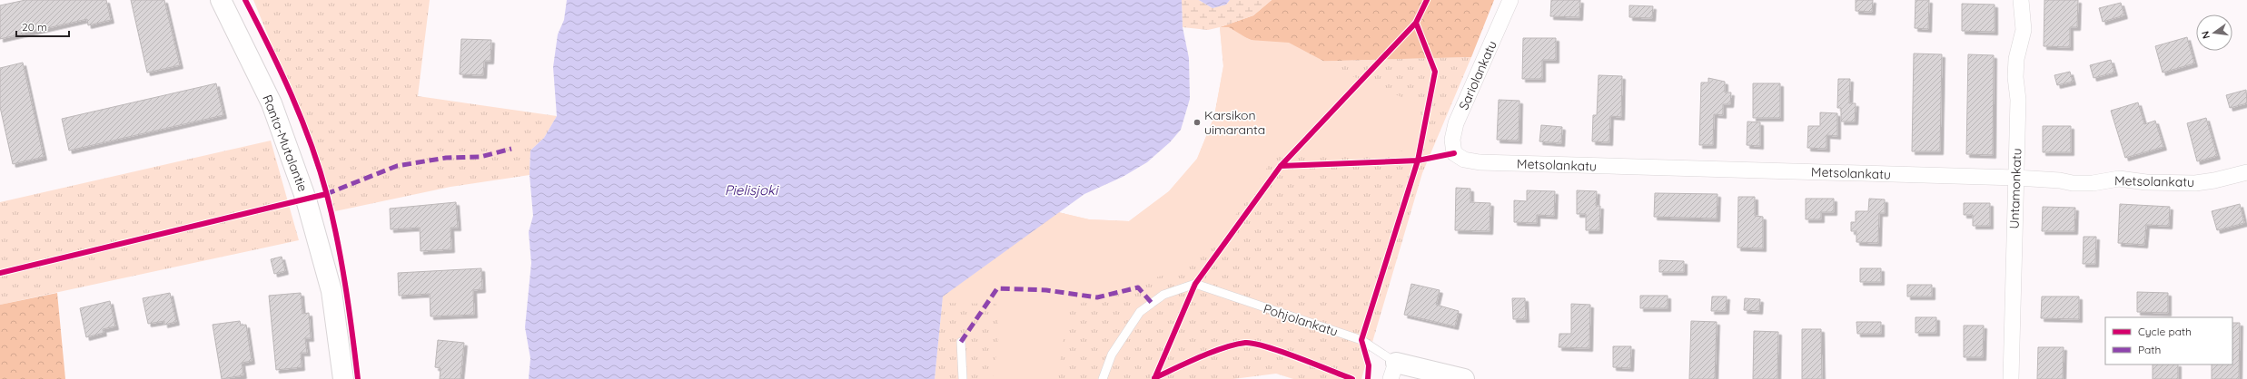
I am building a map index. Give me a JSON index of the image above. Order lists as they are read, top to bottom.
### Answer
{
  "streets": {
    "street": [
      "Sariolankatu",
      "Ranta-Mutalantie",
      "Metsolankatu",
      "Untamonkatu",
      "Pohjolankatu"
    ]
  },
  "crossings": [
    ["Sariolankatu", "Metsolankatu"],
    ["Metsolankatu", "Untamonkatu"]
  ],
  "water": ["Pielisjoki"],
  "places": ["Karsikon uimaranta"],
  "legend": ["Cycle path", "Path"],
  "scale_bar": "20 m",
  "north": "left"
}
